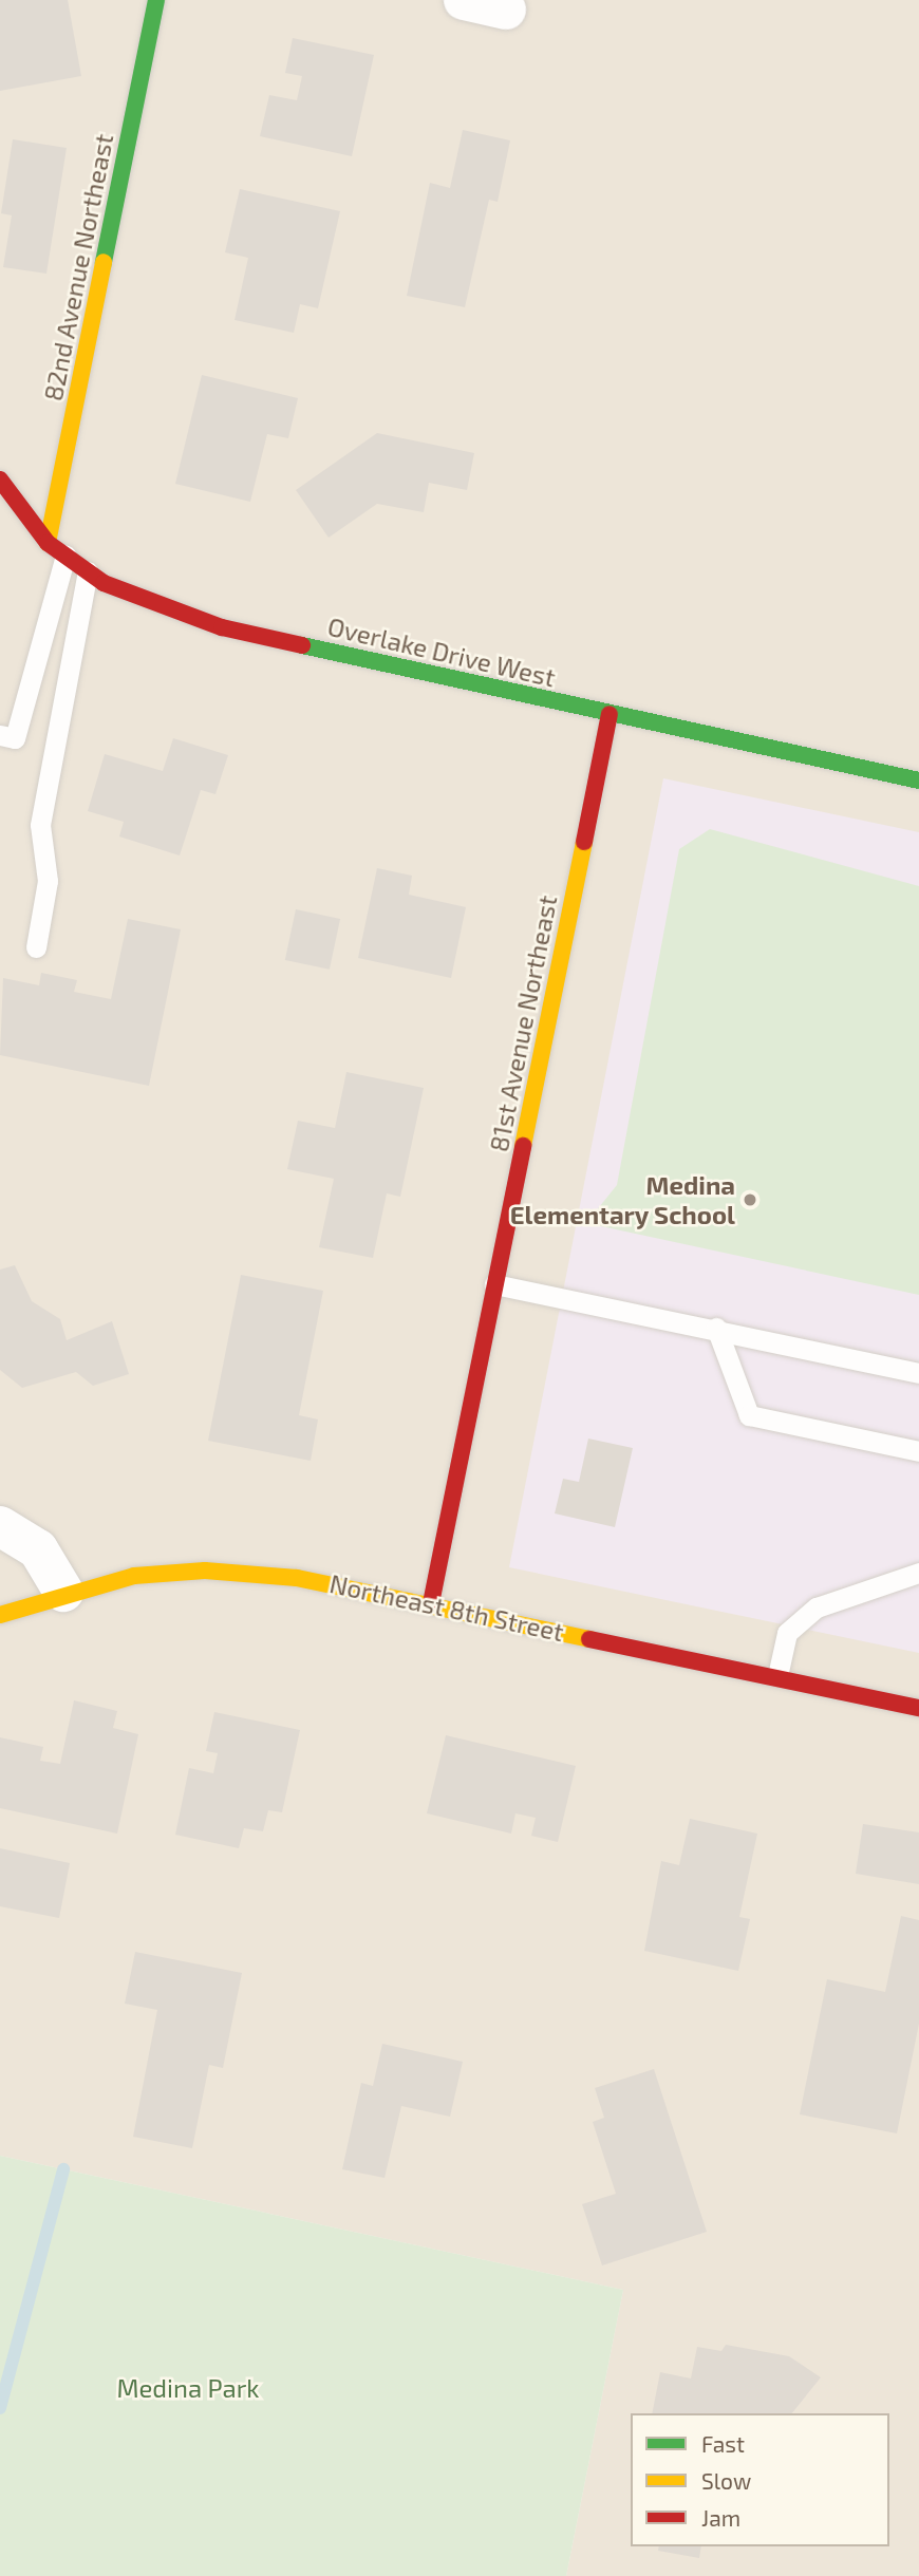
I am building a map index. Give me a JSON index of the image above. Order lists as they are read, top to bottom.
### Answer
{
  "streets": {
    "street": [
      "82nd Avenue Northeast",
      "Overlake Drive West",
      "81st Avenue Northeast",
      "Northeast 8th Street"
    ]
  },
  "crossings": [
    ["82nd Avenue Northeast", "Overlake Drive West"],
    ["Overlake Drive West", "81st Avenue Northeast"],
    ["81st Avenue Northeast", "Northeast 8th Street"]
  ],
  "parks": ["Medina Park"],
  "places": ["Medina Elementary School"],
  "legend": ["Fast", "Slow", "Jam"]
}
